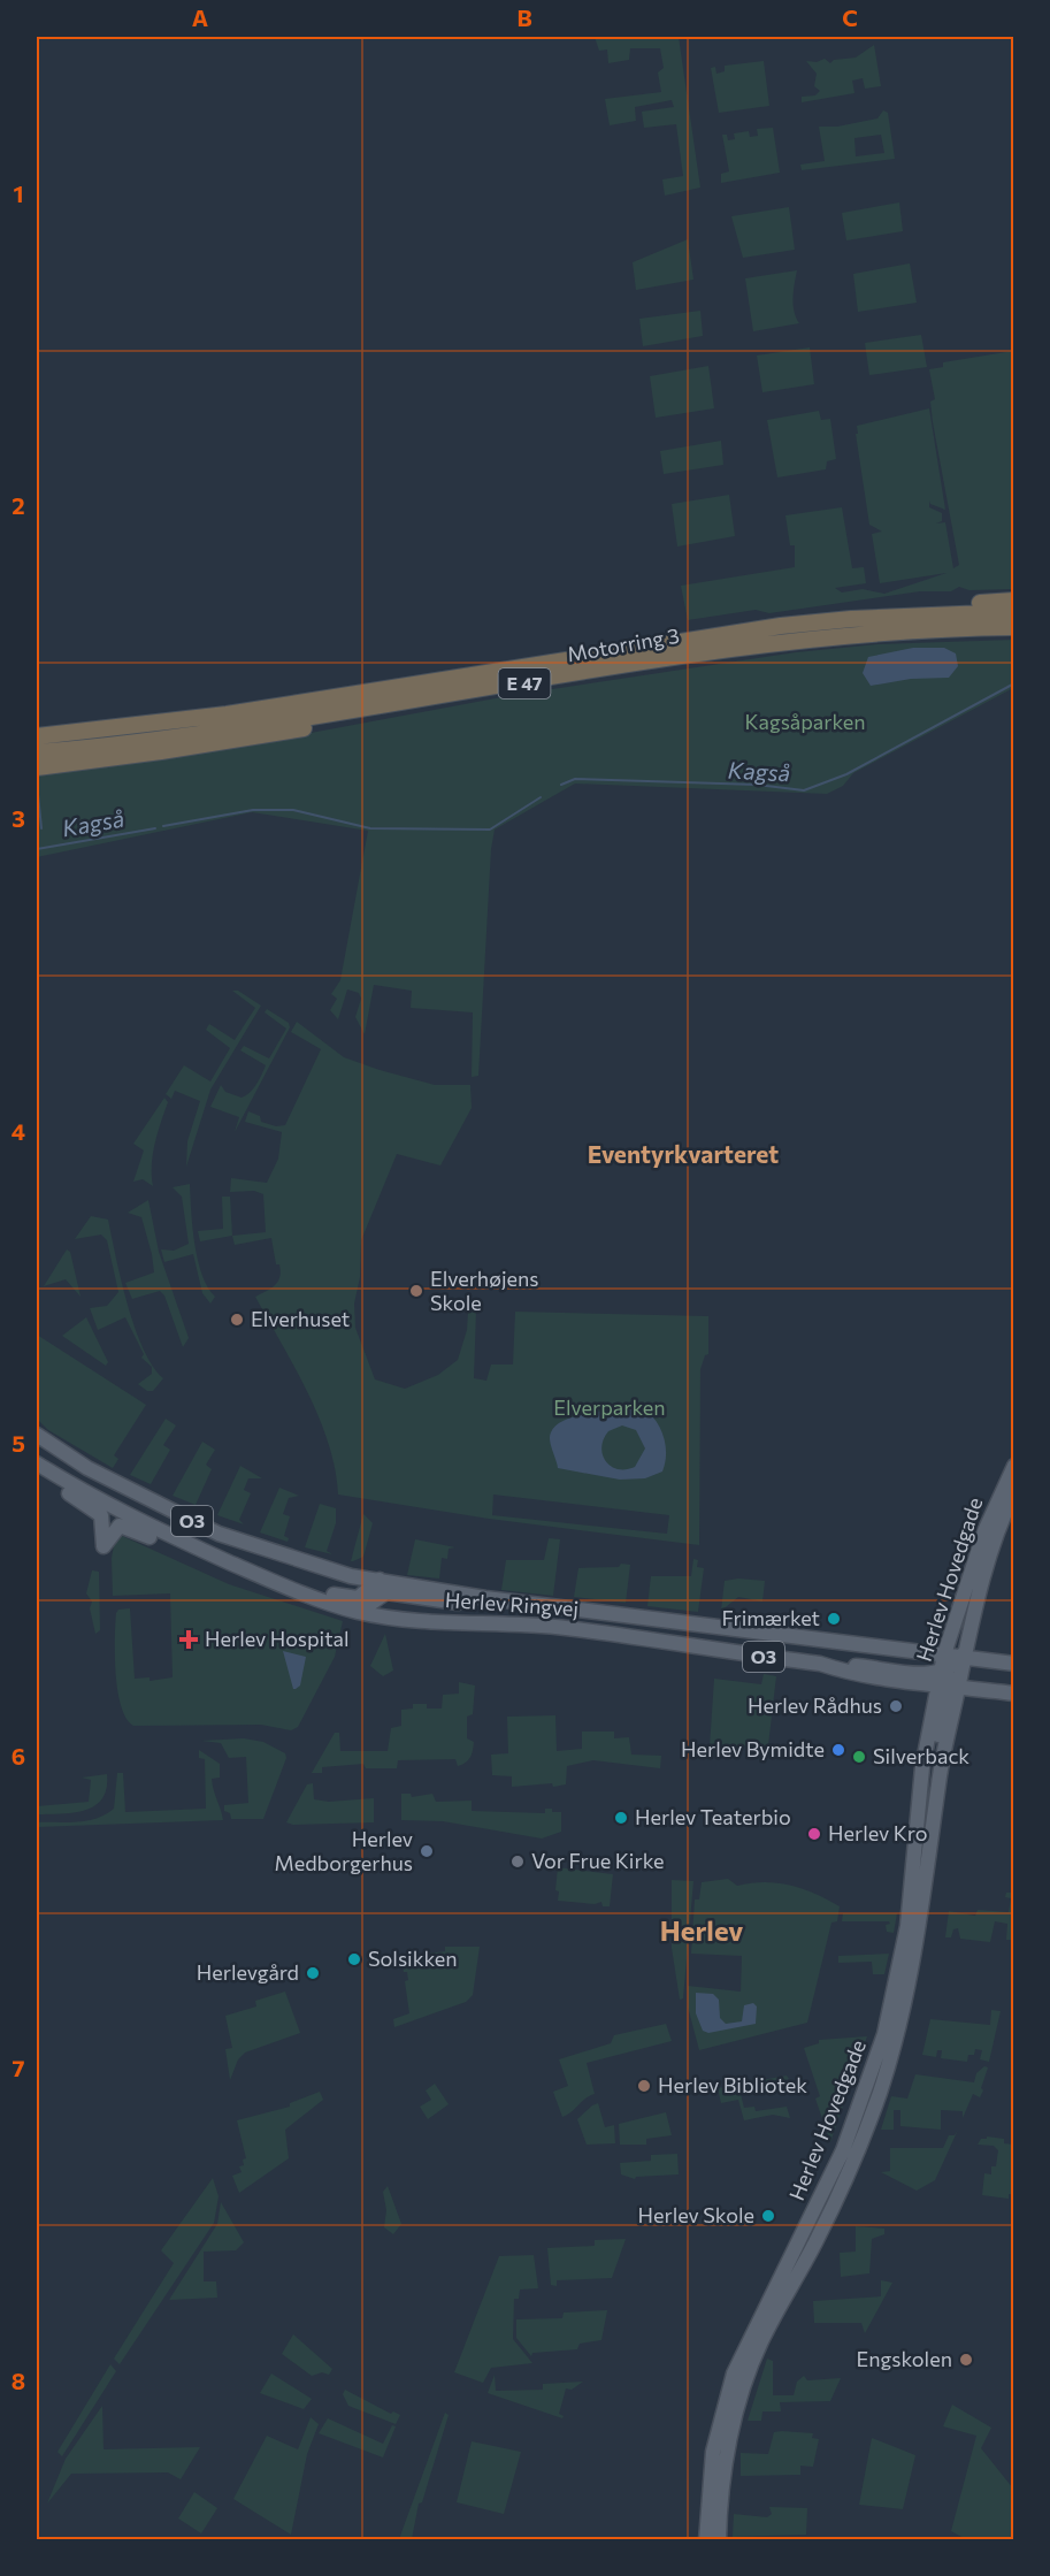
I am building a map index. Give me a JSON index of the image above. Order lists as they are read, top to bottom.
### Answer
{
  "streets": {
    "highway": ["Motorring 3", "E 47"],
    "main road": ["O3", "Herlev Hovedgade", "Herlev Ringvej"]
  },
  "crossings": [
    ["Herlev Hovedgade", "Herlev Ringvej"]
  ],
  "districts": ["Eventyrkvarteret", "Herlev"],
  "water": ["Kagså"],
  "parks": ["Kagsåparken", "Elverparken"],
  "places": {
    "other": [
      "Elverhøjens Skole",
      "Elverhuset",
      "Frimærket",
      "Herlev Rådhus",
      "Herlev Bymidte",
      "Silverback",
      "Herlev Teaterbio",
      "Herlev Kro",
      "Herlev Medborgerhus",
      "Vor Frue Kirke",
      "Solsikken",
      "Herlevgård",
      "Herlev Bibliotek",
      "Herlev Skole",
      "Engskolen"
    ],
    "health": ["Herlev Hospital"]
  },
  "grid": {
    "columns": ["A", "B", "C"],
    "rows": [
      "1",
      "2",
      "3",
      "4",
      "5",
      "6",
      "7",
      "8"
    ]
  }
}
